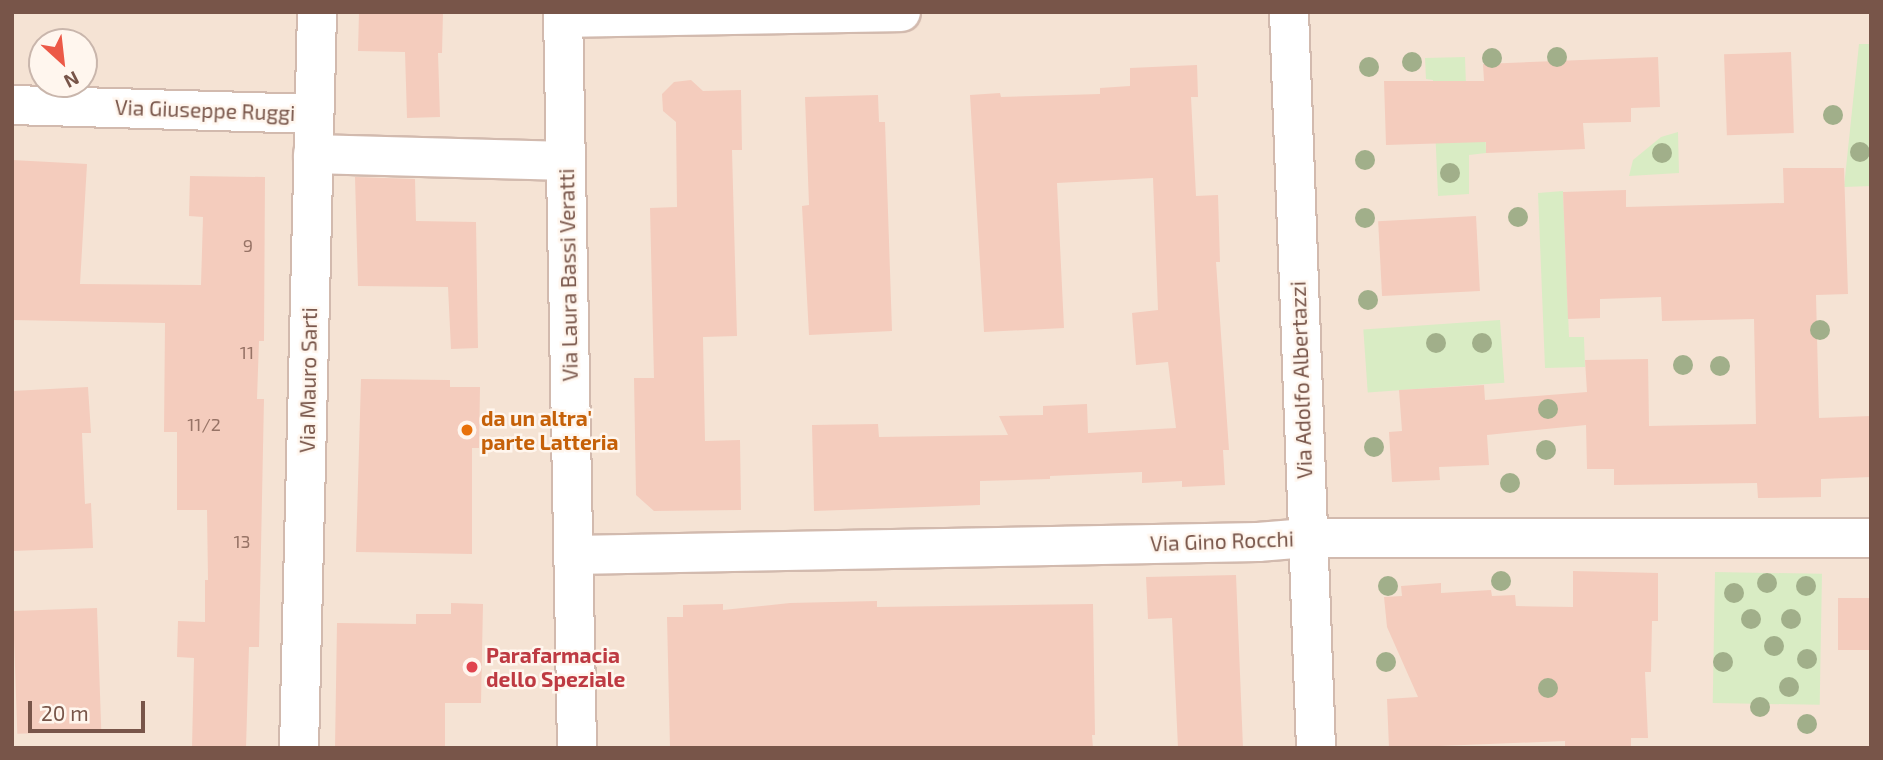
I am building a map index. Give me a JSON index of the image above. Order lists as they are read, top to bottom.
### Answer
{
  "streets": {
    "street": [
      "Via Giuseppe Ruggi",
      "Via Laura Bassi Veratti",
      "Via Mauro Sarti",
      "Via Adolfo Albertazzi",
      "Via Gino Rocchi"
    ]
  },
  "crossings": [
    ["Via Giuseppe Ruggi", "Via Mauro Sarti"],
    ["Via Laura Bassi Veratti", "Via Gino Rocchi"],
    ["Via Adolfo Albertazzi", "Via Gino Rocchi"]
  ],
  "places": ["da un altra' parte Latteria", "Parafarmacia dello Speziale"],
  "house_numbers": [
    "9",
    "11",
    "11/2",
    "13"
  ],
  "scale_bar": "20 m",
  "north": "bottom right"
}
